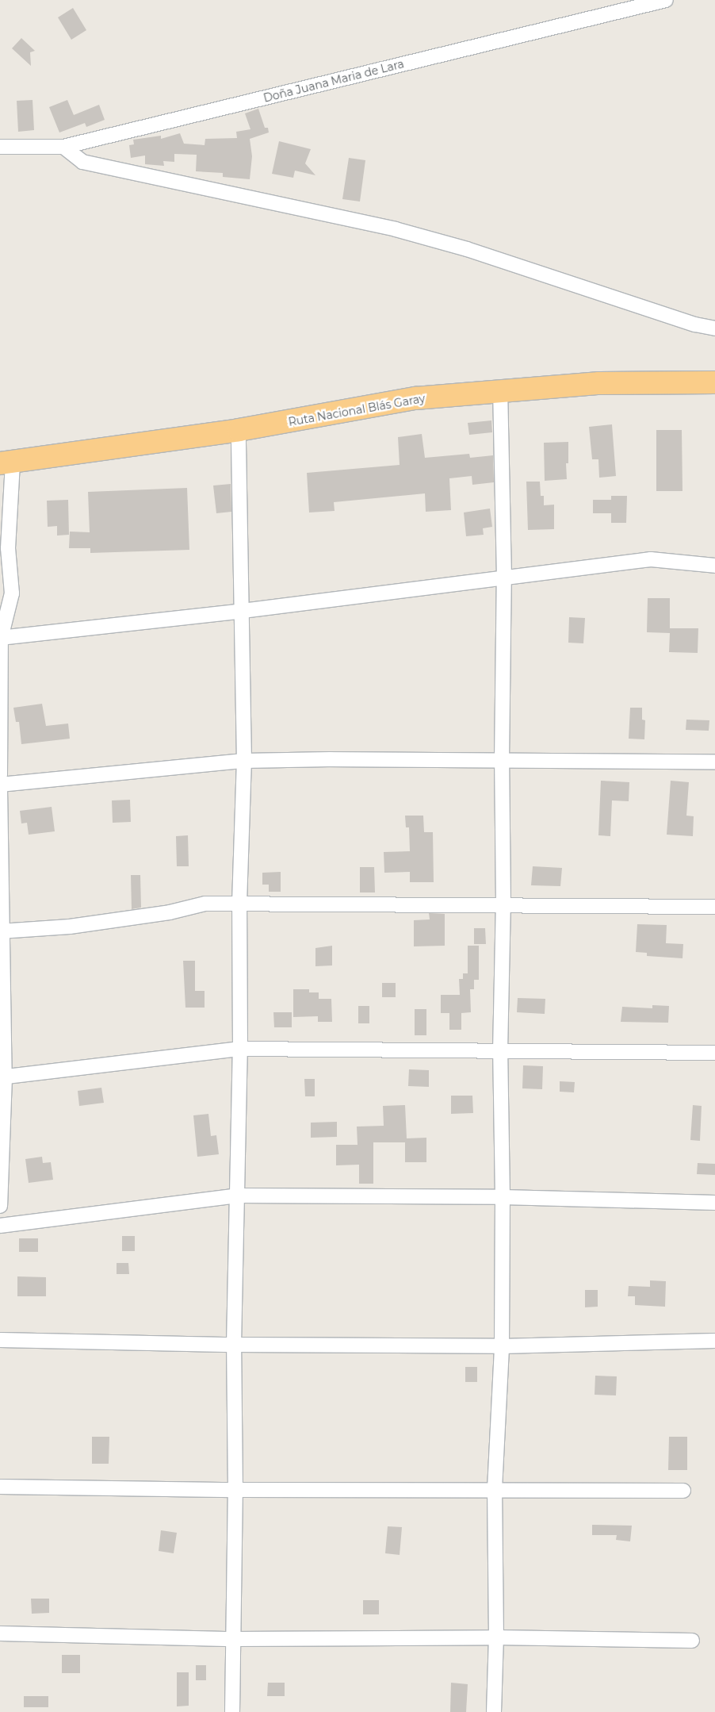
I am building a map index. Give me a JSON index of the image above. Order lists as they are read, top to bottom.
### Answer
{
  "streets": {
    "highway": ["Ruta Nacional Blás Garay"],
    "street": ["Doña Juana Maria de Lara"]
  }
}
